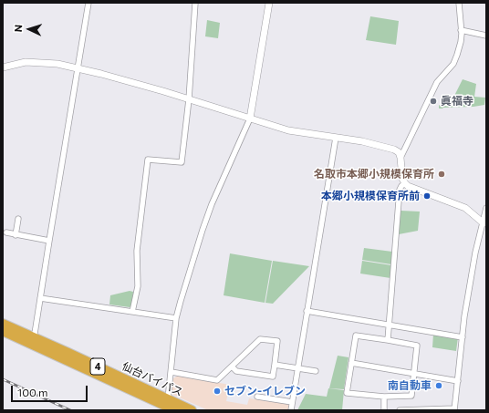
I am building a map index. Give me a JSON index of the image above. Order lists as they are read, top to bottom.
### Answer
{
  "streets": {
    "highway": ["4", "仙台バイパス"]
  },
  "places": [
    "眞福寺",
    "名取市本郷小規模保育所",
    "本郷小規模保育所前",
    "南自動車",
    "セブン-イレブン"
  ],
  "scale_bar": "100 m",
  "north": "left"
}
